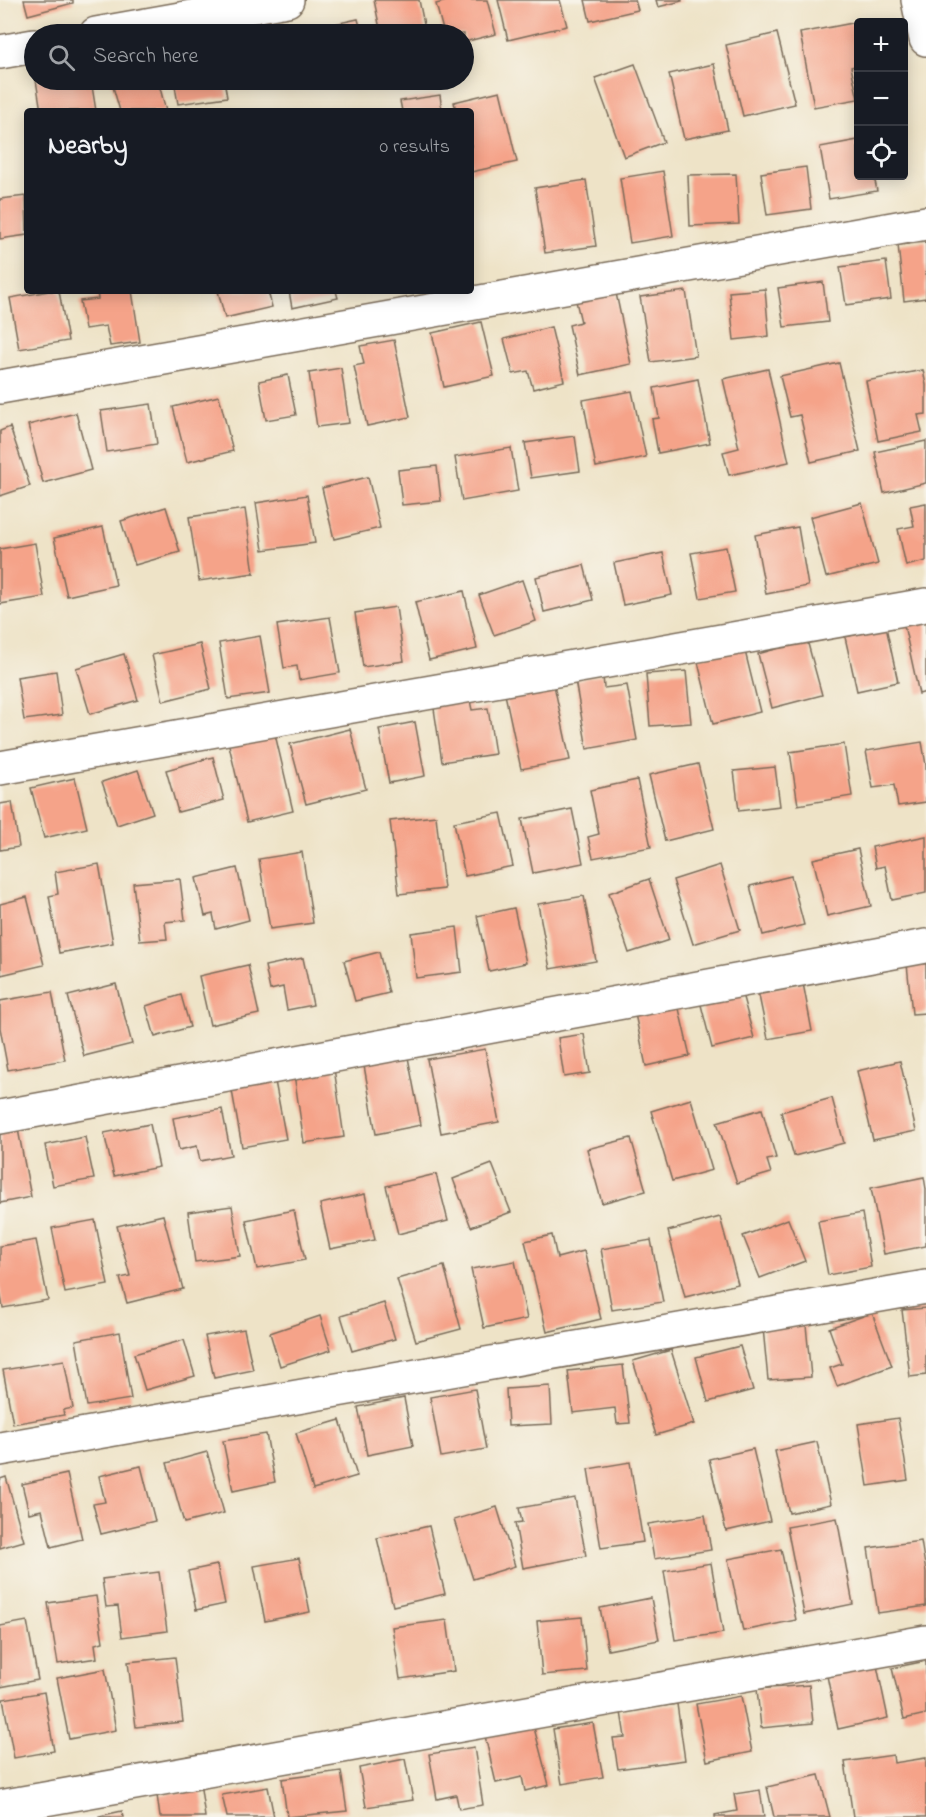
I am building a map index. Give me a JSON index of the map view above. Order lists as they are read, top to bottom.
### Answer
{
  "page": {
    "map_buttons": ["+", "−"],
    "search": "Search here",
    "heading": ["Nearby", "0 results"]
  }
}
